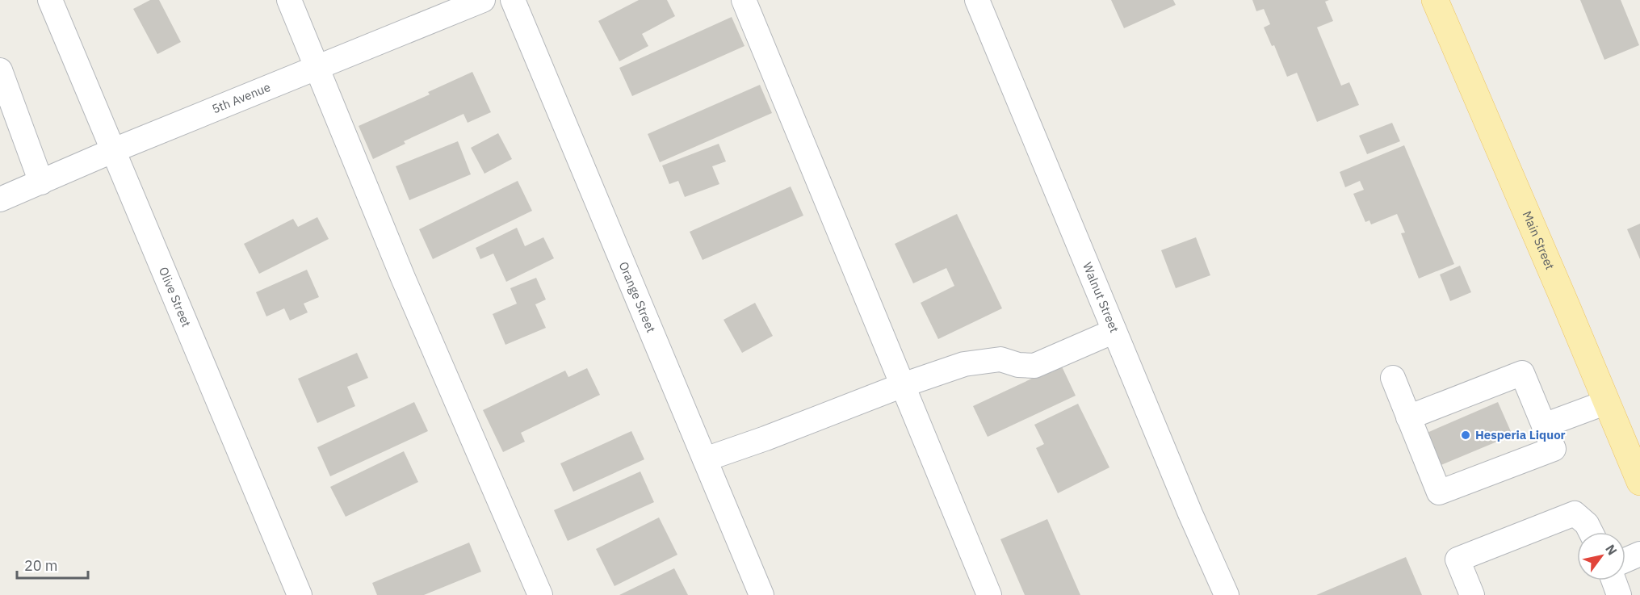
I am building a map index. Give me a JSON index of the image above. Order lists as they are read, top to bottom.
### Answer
{
  "streets": {
    "main road": ["Main Street"],
    "street": [
      "5th Avenue",
      "Olive Street",
      "Orange Street",
      "Walnut Street"
    ]
  },
  "crossings": [
    ["5th Avenue", "Olive Street"]
  ],
  "places": ["Hesperia Liquor"],
  "scale_bar": "20 m",
  "north": "top right"
}
